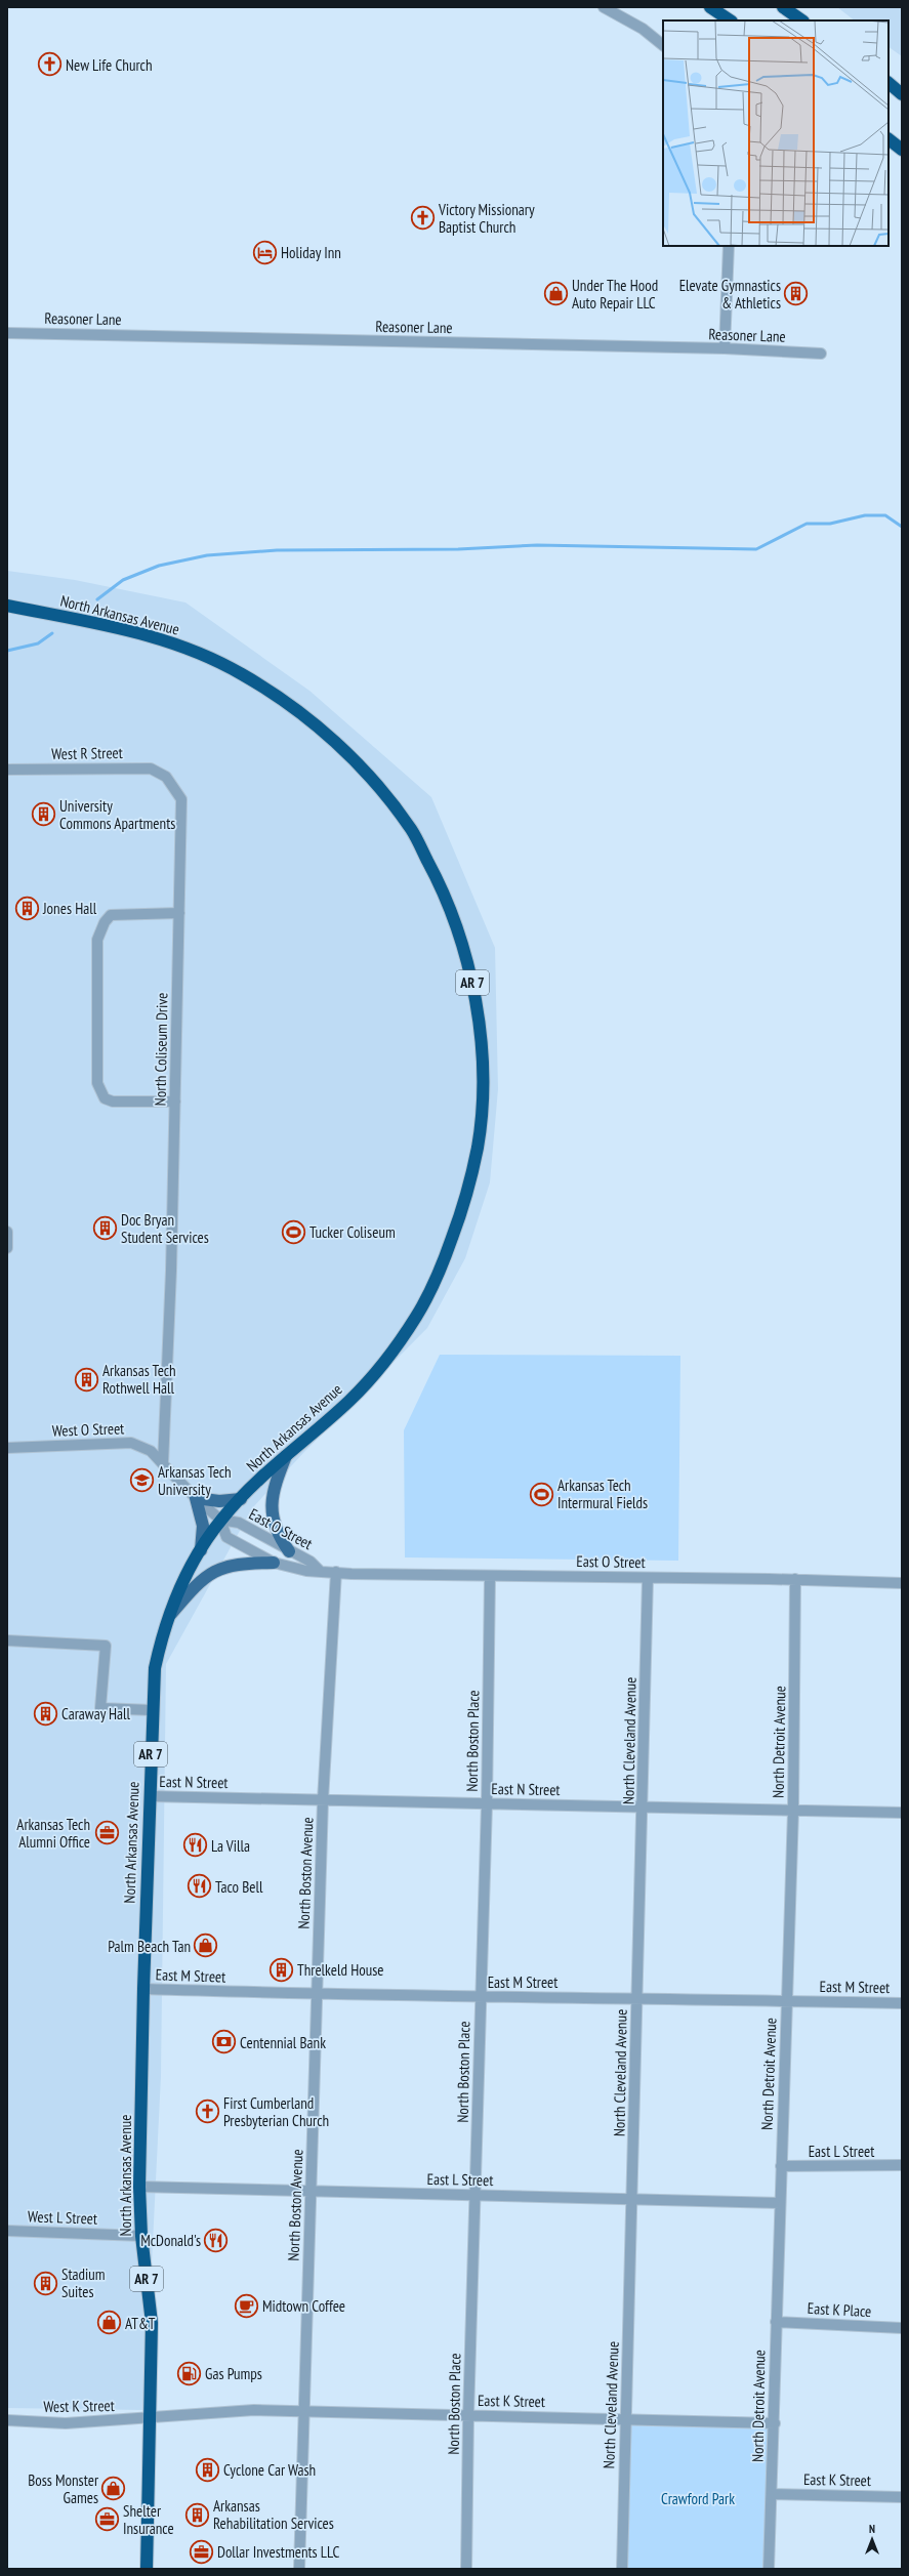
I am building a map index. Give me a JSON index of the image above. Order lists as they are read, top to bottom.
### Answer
{
  "streets": {
    "highway": ["North Arkansas Avenue", "AR 7"],
    "street": [
      "Reasoner Lane",
      "West R Street",
      "North Coliseum Drive",
      "West O Street",
      "East O Street",
      "North Boston Place",
      "North Cleveland Avenue",
      "North Detroit Avenue",
      "East N Street",
      "North Boston Avenue",
      "East M Street",
      "East L Street",
      "West L Street",
      "East K Place",
      "East K Street",
      "West K Street"
    ]
  },
  "crossings": [
    ["North Arkansas Avenue", "West O Street"],
    ["North Arkansas Avenue", "East O Street"],
    ["North Arkansas Avenue", "East N Street"],
    ["North Arkansas Avenue", "East M Street"],
    ["North Arkansas Avenue", "East L Street"],
    ["North Arkansas Avenue", "West L Street"],
    ["North Arkansas Avenue", "East K Street"],
    ["North Arkansas Avenue", "West K Street"],
    ["West R Street", "North Coliseum Drive"],
    ["North Coliseum Drive", "West O Street"],
    ["West O Street", "East O Street"],
    ["East O Street", "North Boston Place"],
    ["East O Street", "North Cleveland Avenue"],
    ["East O Street", "North Detroit Avenue"],
    ["East O Street", "North Boston Avenue"],
    ["North Boston Place", "East N Street"],
    ["North Boston Place", "East M Street"],
    ["North Boston Place", "East L Street"],
    ["North Boston Place", "East K Street"],
    ["North Cleveland Avenue", "East N Street"],
    ["North Cleveland Avenue", "East M Street"],
    ["North Cleveland Avenue", "East L Street"],
    ["North Cleveland Avenue", "East K Street"],
    ["North Detroit Avenue", "East N Street"],
    ["North Detroit Avenue", "East M Street"],
    ["North Detroit Avenue", "East L Street"],
    ["North Detroit Avenue", "East K Place"],
    ["North Detroit Avenue", "East K Street"],
    ["East N Street", "North Boston Avenue"],
    ["North Boston Avenue", "East M Street"],
    ["North Boston Avenue", "East L Street"],
    ["North Boston Avenue", "East K Street"],
    ["East K Street", "West K Street"]
  ],
  "parks": ["Crawford Park"],
  "places": {
    "church": ["New Life Church", "Victory Missionary Baptist Church", "First Cumberland Presbyterian Church"],
    "hotel": ["Holiday Inn"],
    "shop": [
      "Under The Hood Auto Repair LLC",
      "Palm Beach Tan",
      "AT&T",
      "Boss Monster Games"
    ],
    "building": [
      "Elevate Gymnastics & Athletics",
      "University Commons Apartments",
      "Jones Hall",
      "Doc Bryan Student Services",
      "Arkansas Tech Rothwell Hall",
      "Caraway Hall",
      "Threlkeld House",
      "Stadium Suites",
      "Cyclone Car Wash",
      "Arkansas Rehabilitation Services"
    ],
    "sports": ["Tucker Coliseum", "Arkansas Tech Intermural Fields"],
    "school or university": ["Arkansas Tech University"],
    "office": ["Arkansas Tech Alumni Office", "Shelter Insurance", "Dollar Investments LLC"],
    "restaurant": ["La Villa", "Taco Bell", "McDonald's"],
    "bank": ["Centennial Bank"],
    "cafe": ["Midtown Coffee"],
    "fuel station": ["Gas Pumps"]
  },
  "north": "top"
}
